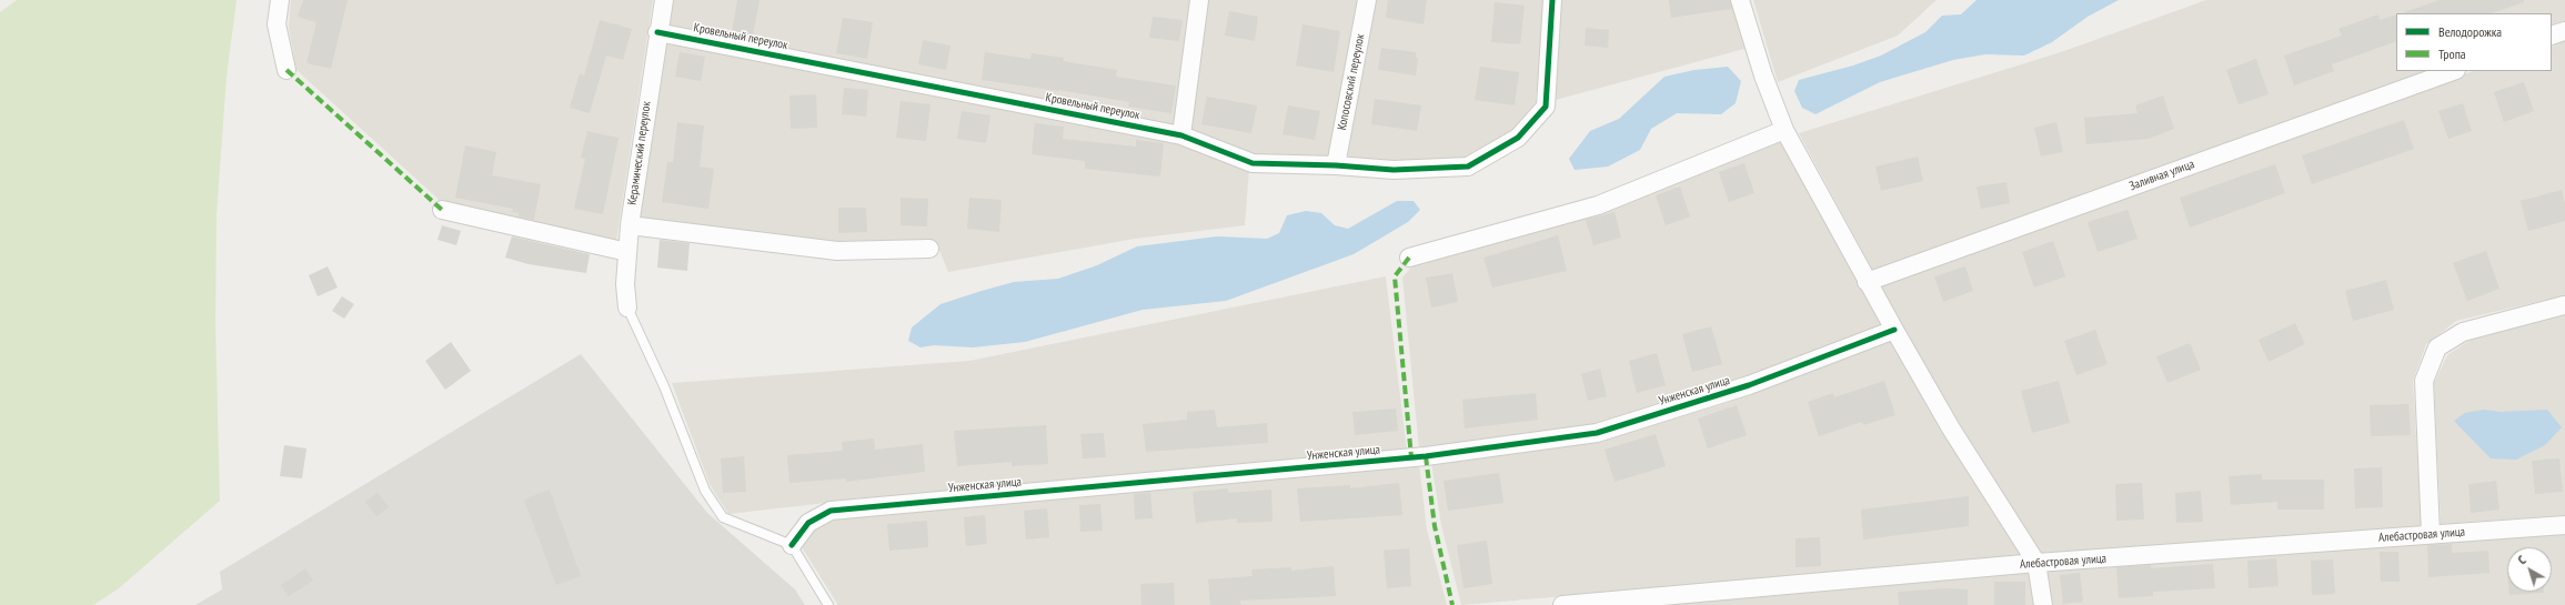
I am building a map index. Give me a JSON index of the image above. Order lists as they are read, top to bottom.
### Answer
{
  "streets": {
    "street": [
      "Кровельный переулок",
      "Копосовский переулок",
      "Керамический переулок",
      "Заливная улица",
      "Унженская улица",
      "Алебастровая улица"
    ]
  },
  "crossings": [
    ["Кровельный переулок", "Копосовский переулок"],
    ["Кровельный переулок", "Керамический переулок"]
  ],
  "legend": ["Велодорожка", "Тропа"],
  "north": "top left"
}
